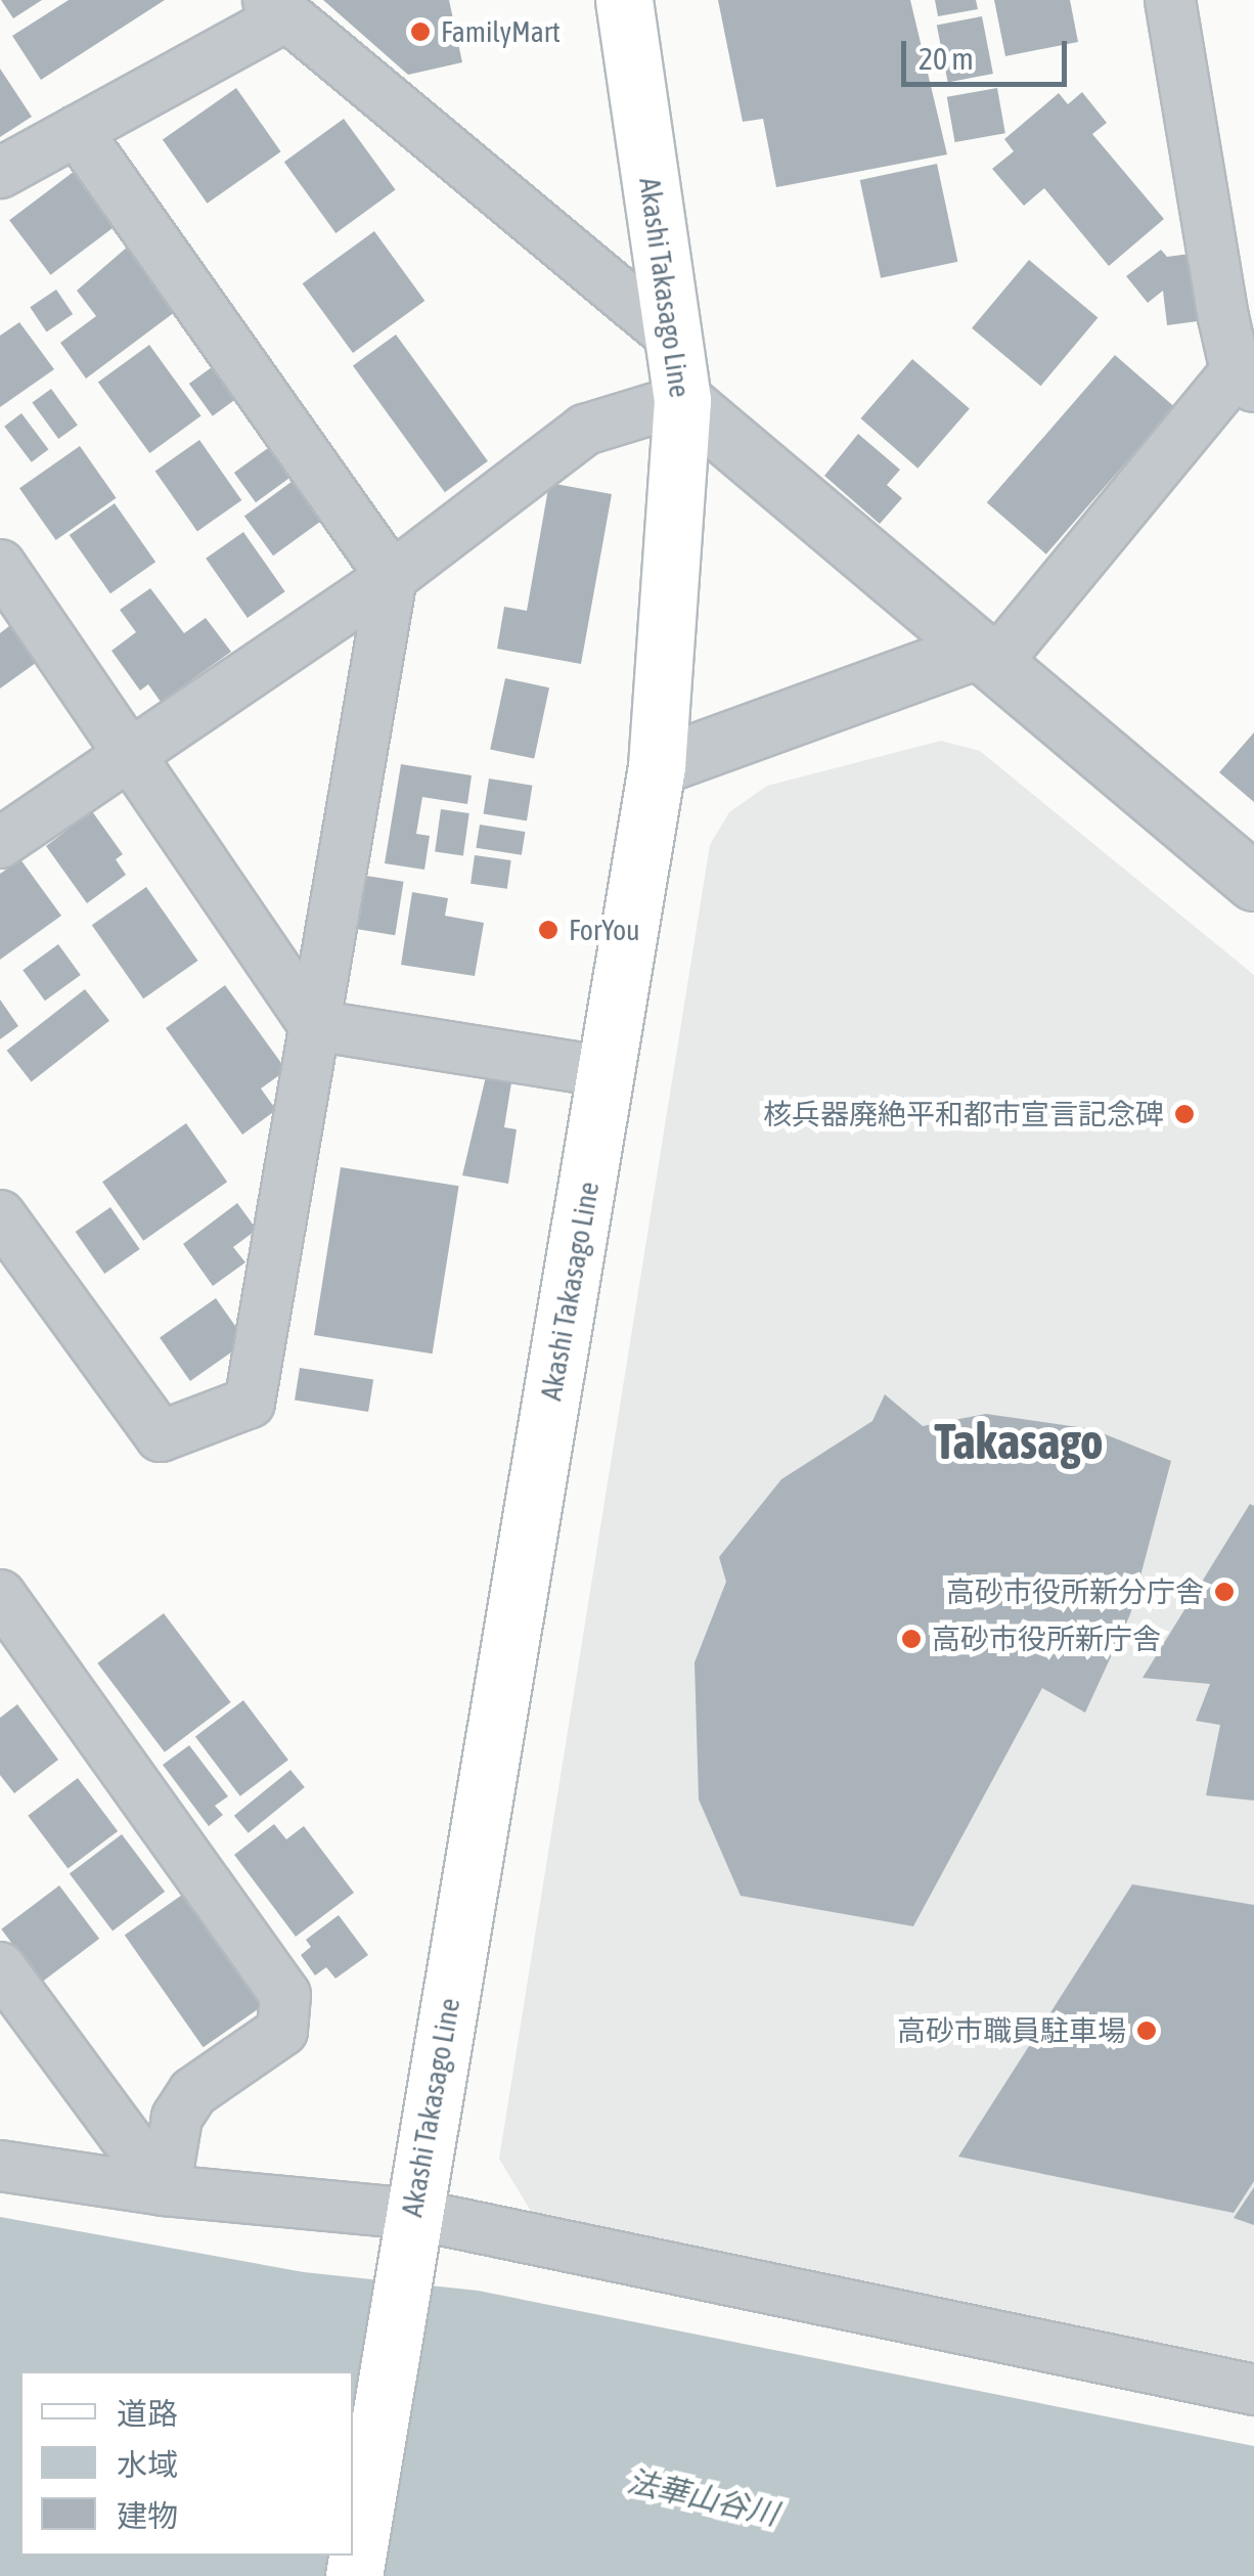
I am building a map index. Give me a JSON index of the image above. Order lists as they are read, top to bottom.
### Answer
{
  "streets": {
    "main road": ["Akashi Takasago Line"]
  },
  "districts": ["Takasago"],
  "water": ["法華山谷川"],
  "places": [
    "FamilyMart",
    "ForYou",
    "核兵器廃絶平和都市宣言記念碑",
    "高砂市役所新分庁舎",
    "高砂市役所新庁舎",
    "高砂市職員駐車場"
  ],
  "legend": ["道路", "水域", "建物"],
  "scale_bar": "20 m"
}
